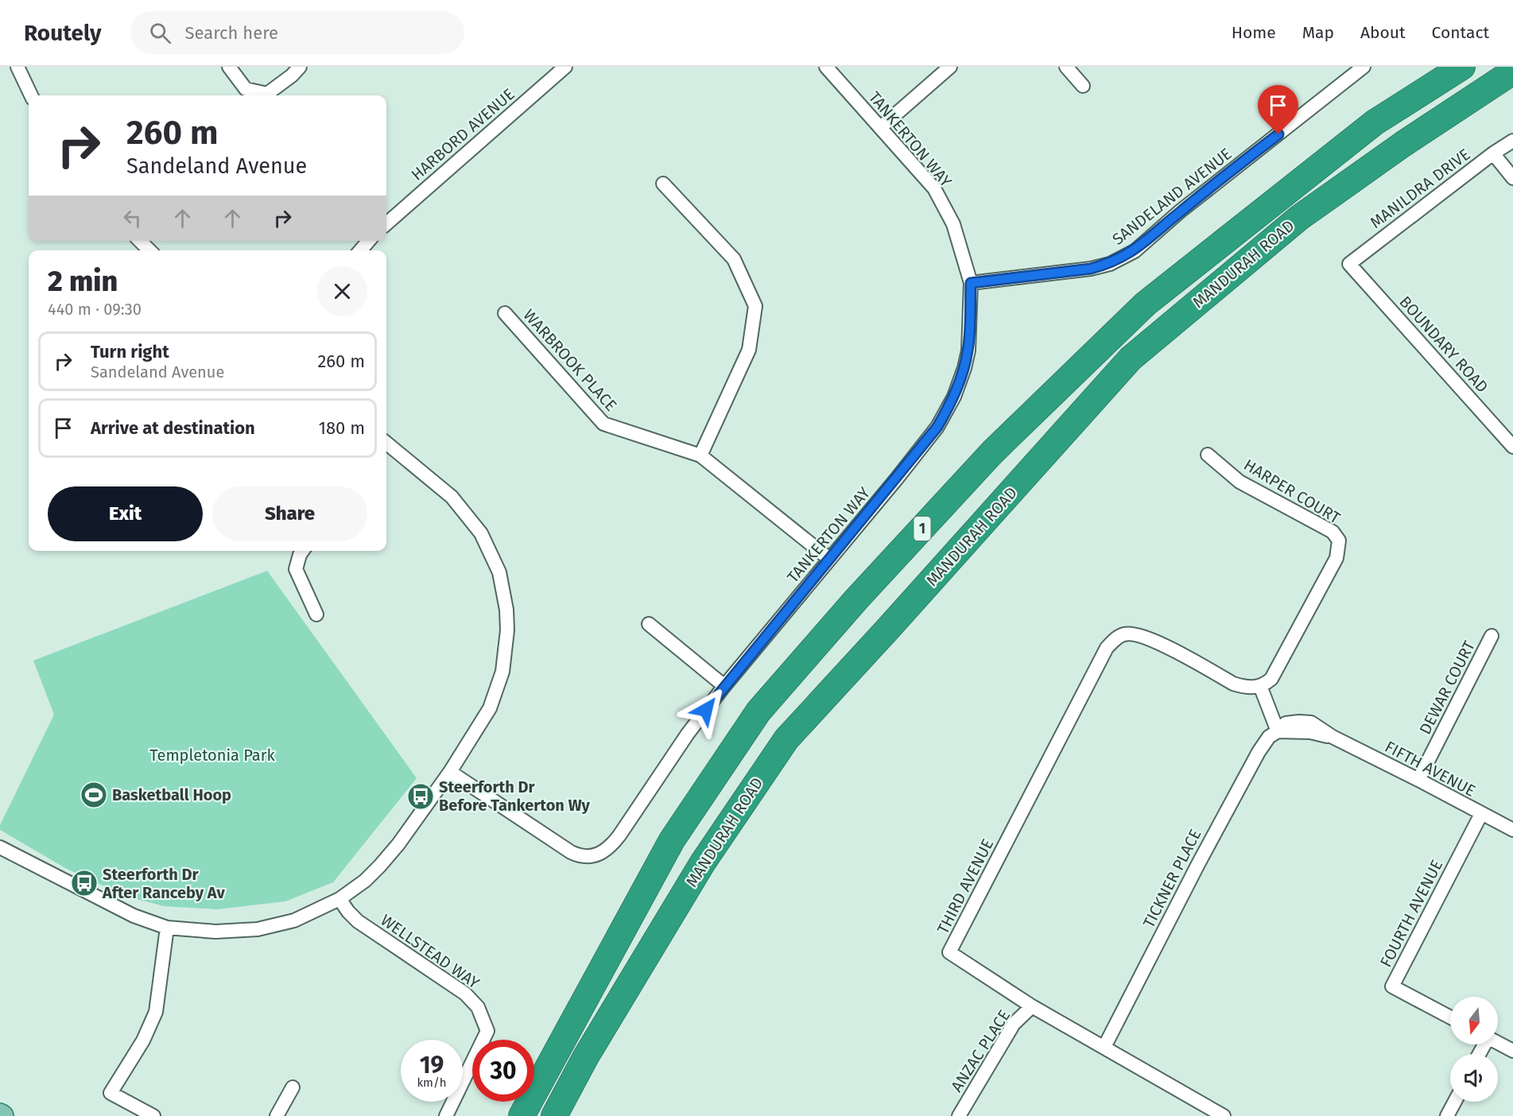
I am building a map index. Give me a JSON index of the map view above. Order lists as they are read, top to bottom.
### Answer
{
  "streets": {
    "highway": ["MANDURAH ROAD", "1"],
    "street": [
      "HARBORD AVENUE",
      "TANKERTON WAY",
      "MANILDRA DRIVE",
      "SANDELAND AVENUE",
      "BOUNDARY ROAD",
      "WARBROOK PLACE",
      "HARPER COURT",
      "DEWAR COURT",
      "FIFTH AVENUE",
      "TICKNER PLACE",
      "THIRD AVENUE",
      "FOURTH AVENUE",
      "WELLSTEAD WAY",
      "ANZAC PLACE"
    ]
  },
  "crossings": [
    ["TANKERTON WAY", "SANDELAND AVENUE"],
    ["TANKERTON WAY", "WARBROOK PLACE"],
    ["MANILDRA DRIVE", "BOUNDARY ROAD"],
    ["HARPER COURT", "THIRD AVENUE"],
    ["DEWAR COURT", "FIFTH AVENUE"],
    ["FIFTH AVENUE", "TICKNER PLACE"],
    ["FIFTH AVENUE", "FOURTH AVENUE"],
    ["TICKNER PLACE", "THIRD AVENUE"],
    ["THIRD AVENUE", "ANZAC PLACE"]
  ],
  "parks": ["Templetonia Park"],
  "places": {
    "sports": ["Basketball Hoop"],
    "bus stop": ["Steerforth Dr Before Tankerton Wy", "Steerforth Dr After Ranceby Av"]
  },
  "north": "bottom",
  "page": {
    "header": "Routely",
    "search": "Search here",
    "nav": [
      "Home",
      "Map",
      "About",
      "Contact"
    ],
    "turn": ["260 m", "Sandeland Avenue"],
    "heading": ["2 min", "440 m · 09:30"],
    "list": [
      {
        "name": "Turn right",
        "note": "Sandeland Avenue",
        "value": "260 m"
      },
      {
        "name": "Arrive at destination",
        "value": "180 m"
      }
    ],
    "buttons": ["Exit", "Share"],
    "speed": "19 km/h",
    "limit": "30"
  }
}
